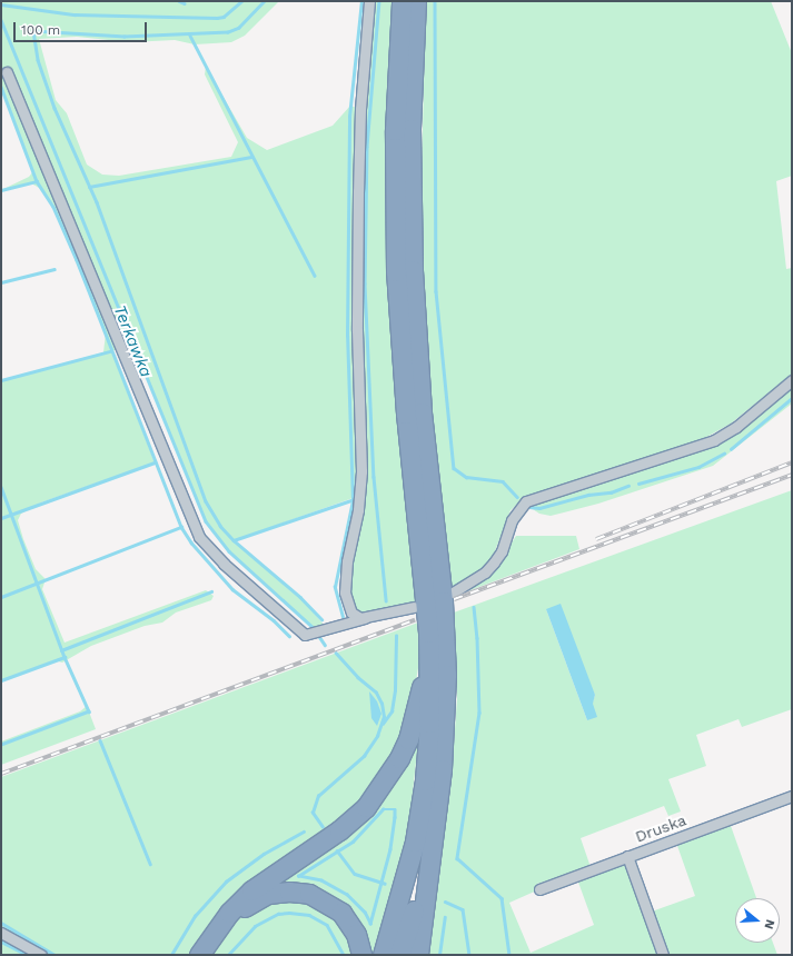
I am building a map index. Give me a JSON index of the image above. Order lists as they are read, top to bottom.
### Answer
{
  "streets": {
    "street": ["Druska"]
  },
  "water": ["Terkawka"],
  "scale_bar": "100 m",
  "north": "right"
}
